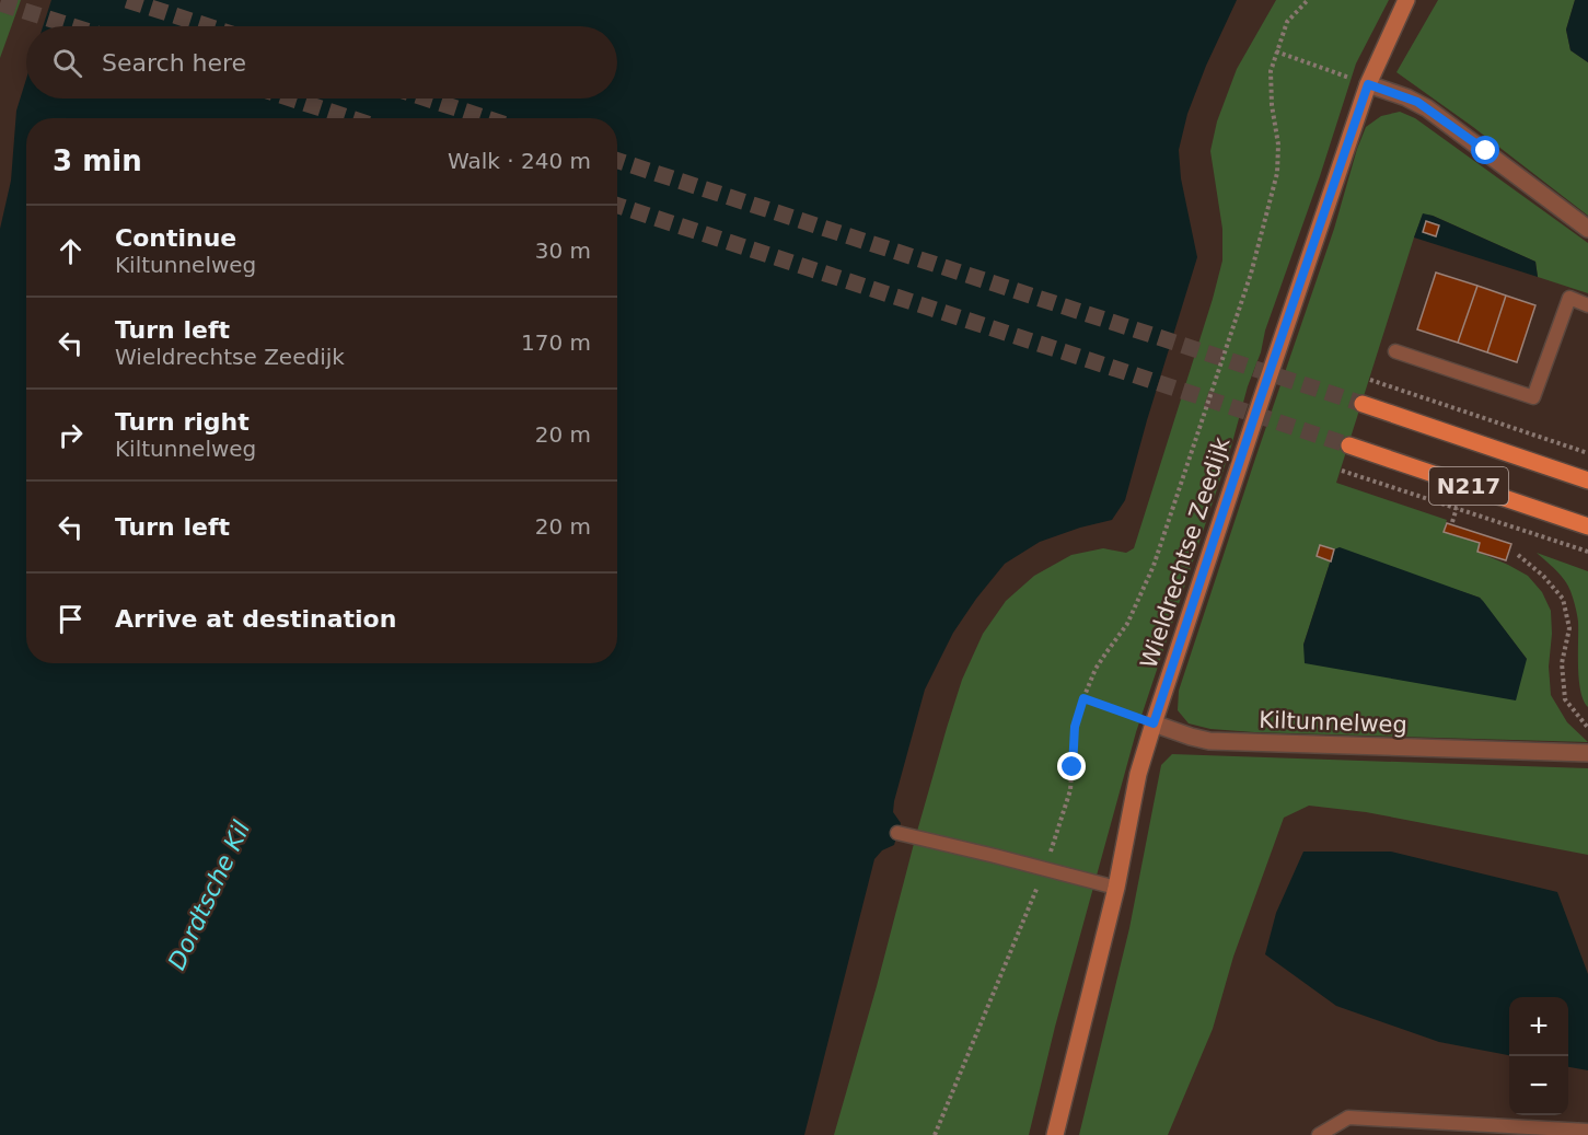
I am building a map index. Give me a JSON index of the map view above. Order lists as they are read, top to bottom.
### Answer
{
  "streets": {
    "main road": ["N217"],
    "street": ["Wieldrechtse Zeedijk", "Kiltunnelweg"]
  },
  "crossings": [
    ["Wieldrechtse Zeedijk", "Kiltunnelweg"]
  ],
  "water": ["Dordtsche Kil"],
  "page": {
    "search": "Search here",
    "heading": ["3 min", "Walk · 240 m"],
    "list": [
      ["Continue", "Kiltunnelweg", "30 m"],
      ["Turn left", "Wieldrechtse Zeedijk", "170 m"],
      ["Turn right", "Kiltunnelweg", "20 m"],
      ["Turn left", "20 m"],
      "Arrive at destination"
    ],
    "map_buttons": ["+", "−"]
  }
}
